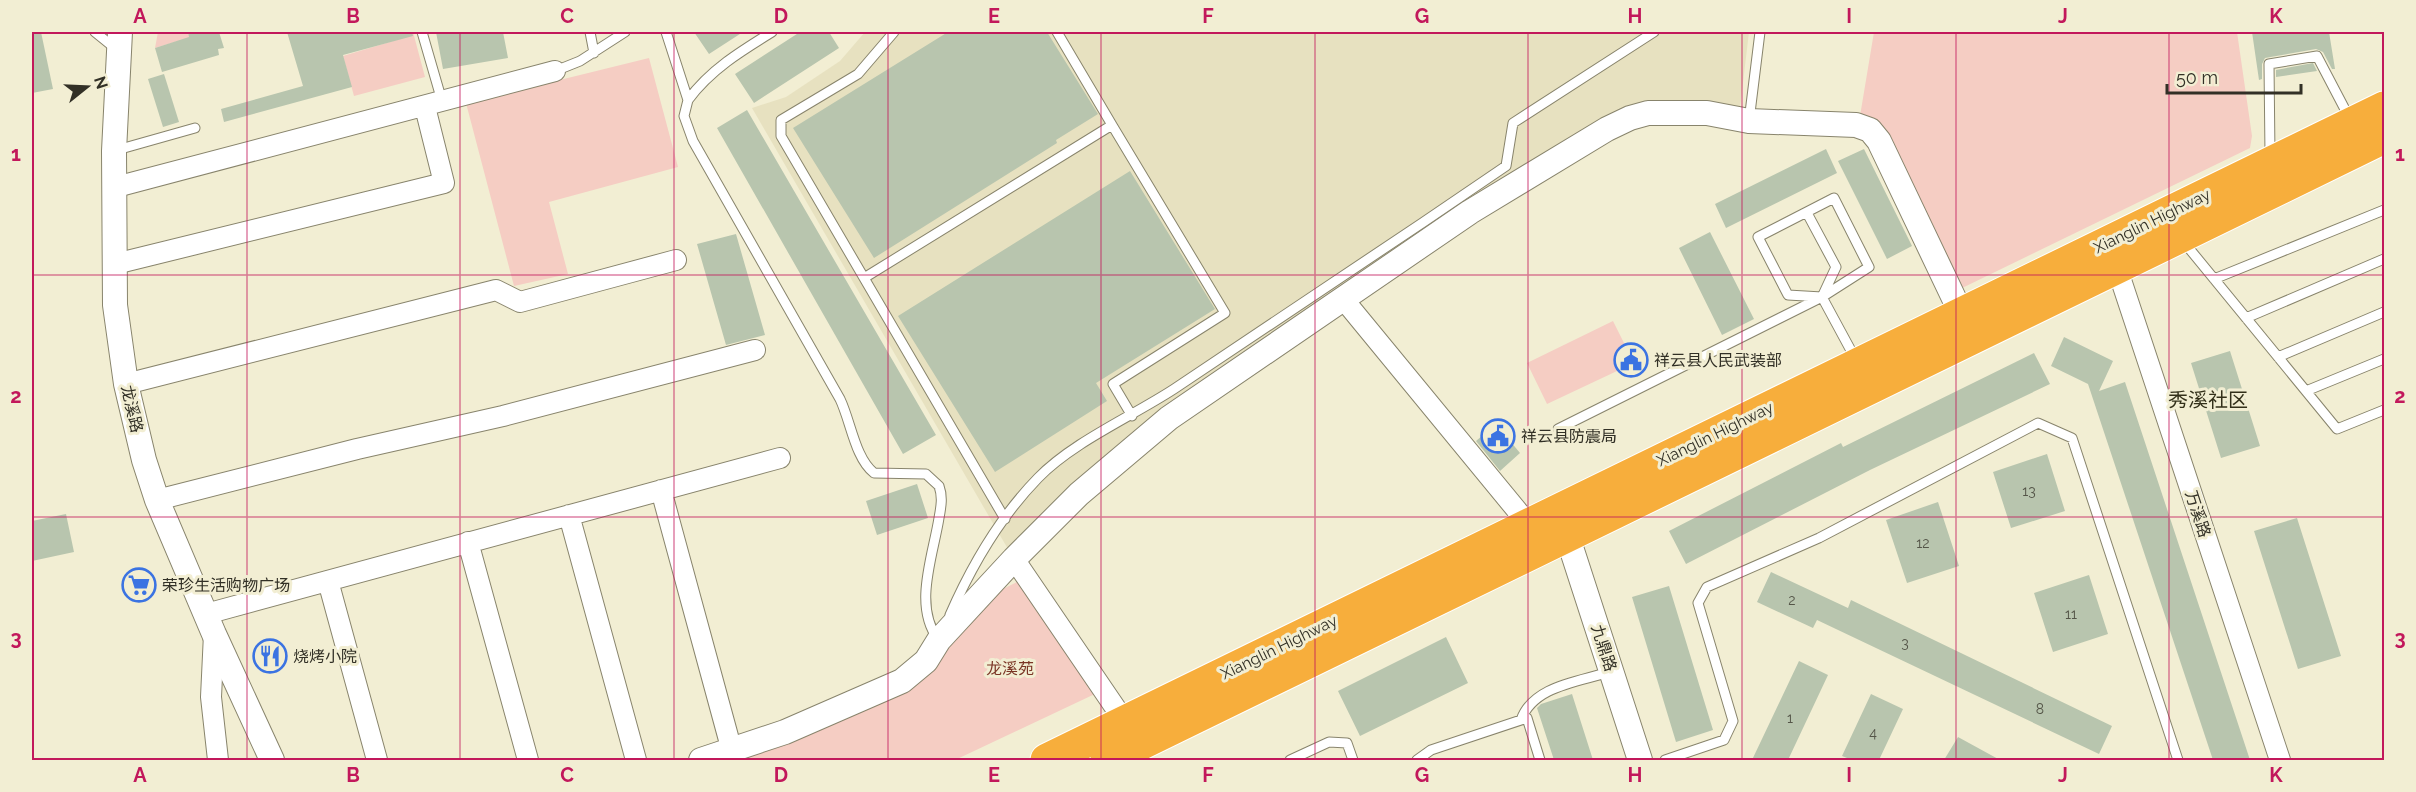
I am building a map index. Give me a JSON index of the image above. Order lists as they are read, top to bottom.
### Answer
{
  "streets": {
    "highway": ["Xianglin Highway"],
    "street": ["龙溪路", "万溪路", "九鼎路"]
  },
  "crossings": [
    ["Xianglin Highway", "万溪路"],
    ["Xianglin Highway", "九鼎路"]
  ],
  "districts": ["秀溪社区"],
  "parks": ["龙溪苑"],
  "places": {
    "public building": ["祥云县人民武装部", "祥云县防震局"],
    "supermarket": ["荣珍生活购物广场"],
    "restaurant": ["烧烤小院"]
  },
  "house_numbers": [
    "13",
    "12",
    "2",
    "11",
    "3",
    "8",
    "1",
    "4"
  ],
  "scale_bar": "50 m",
  "north": "right",
  "grid": {
    "columns": [
      "A",
      "B",
      "C",
      "D",
      "E",
      "F",
      "G",
      "H",
      "I",
      "J",
      "K"
    ],
    "rows": ["1", "2", "3"]
  }
}
